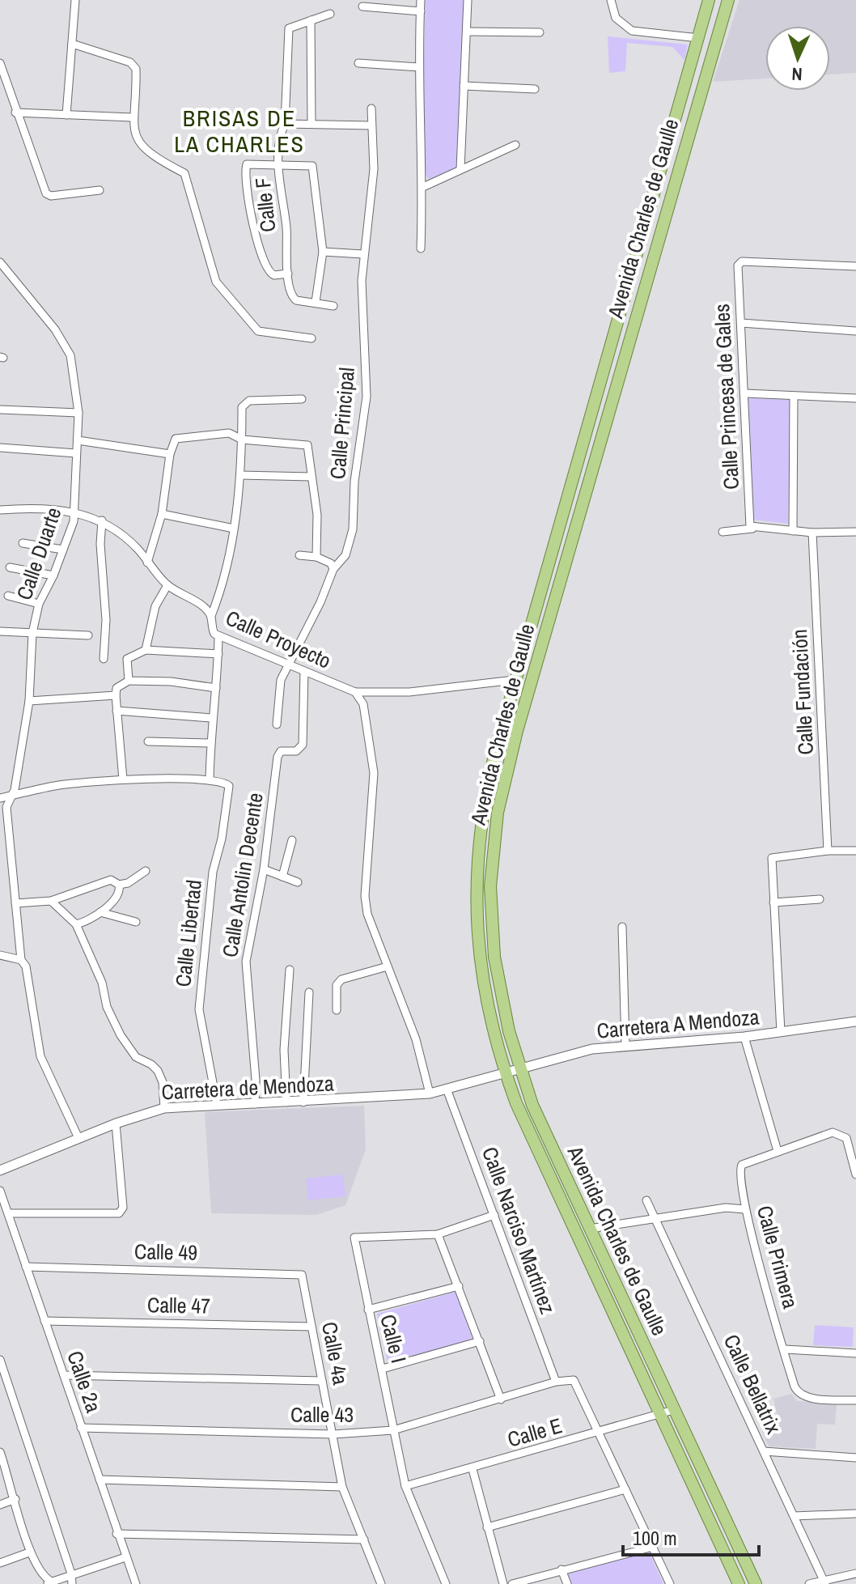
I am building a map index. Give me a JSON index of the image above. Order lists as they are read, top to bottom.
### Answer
{
  "streets": {
    "main road": ["Avenida Charles de Gaulle"],
    "street": [
      "Calle F",
      "Calle Princesa de Gales",
      "Calle Principal",
      "Calle Duarte",
      "Calle Proyecto",
      "Calle Fundación",
      "Calle Antolin Decente",
      "Calle Libertad",
      "Carretera A Mendoza",
      "Carretera de Mendoza",
      "Calle Narciso Martínez",
      "Calle 49",
      "Calle Primera",
      "Calle 47",
      "Calle I",
      "Calle 4a",
      "Calle 2a",
      "Calle Bellatrix",
      "Calle 43",
      "Calle E"
    ]
  },
  "crossings": [
    ["Avenida Charles de Gaulle", "Calle Proyecto"],
    ["Avenida Charles de Gaulle", "Carretera A Mendoza"],
    ["Avenida Charles de Gaulle", "Carretera de Mendoza"],
    ["Avenida Charles de Gaulle", "Calle E"],
    ["Calle Principal", "Calle Proyecto"],
    ["Calle Duarte", "Calle Proyecto"],
    ["Calle Duarte", "Carretera de Mendoza"],
    ["Calle Proyecto", "Calle Antolin Decente"],
    ["Calle Antolin Decente", "Carretera de Mendoza"],
    ["Calle Libertad", "Carretera de Mendoza"],
    ["Carretera A Mendoza", "Carretera de Mendoza"],
    ["Carretera de Mendoza", "Calle Narciso Martínez"],
    ["Calle Narciso Martínez", "Calle I"],
    ["Calle Narciso Martínez", "Calle 43"],
    ["Calle 49", "Calle 4a"],
    ["Calle 49", "Calle 2a"],
    ["Calle 47", "Calle 4a"],
    ["Calle 47", "Calle 2a"],
    ["Calle I", "Calle 43"],
    ["Calle I", "Calle E"],
    ["Calle 4a", "Calle 43"],
    ["Calle 2a", "Calle 43"]
  ],
  "districts": ["BRISAS DE LA CHARLES"],
  "scale_bar": "100 m",
  "north": "bottom"
}
